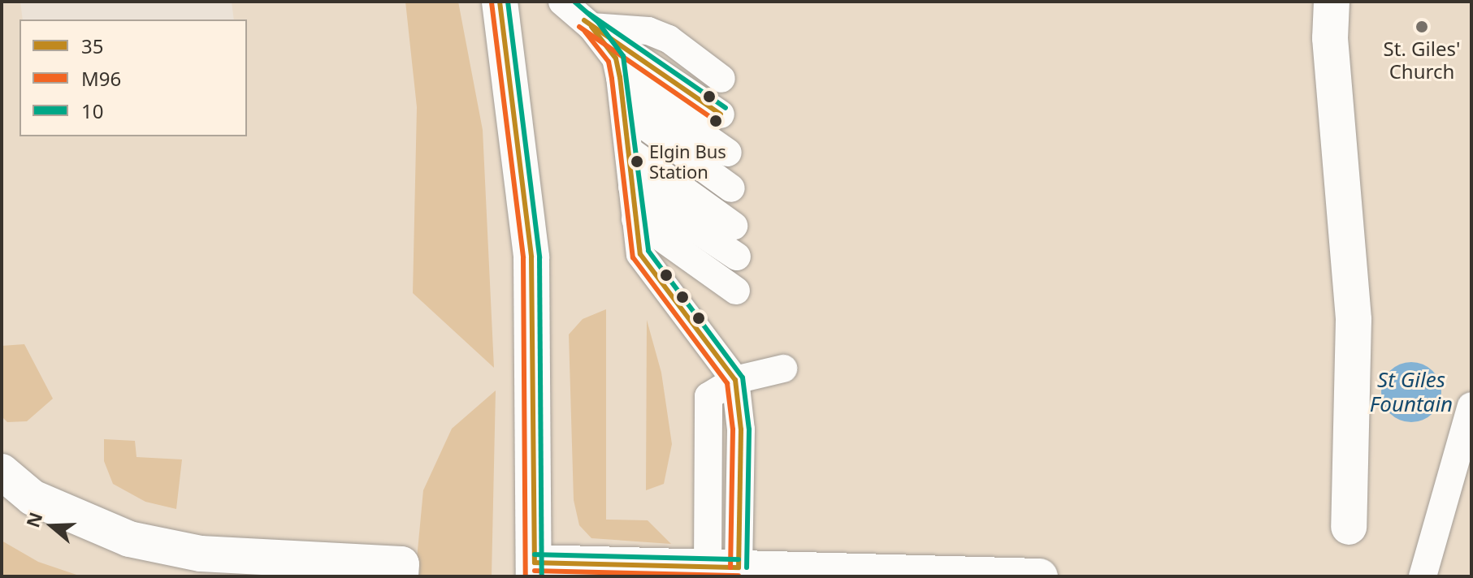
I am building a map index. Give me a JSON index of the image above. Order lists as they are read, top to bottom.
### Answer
{
  "water": ["St Giles Fountain"],
  "places": ["St. Giles' Church", "Elgin Bus Station"],
  "lines": ["transit line 35", "transit line 10", "transit line M96"],
  "legend": ["35", "M96", "10"],
  "north": "left"
}
